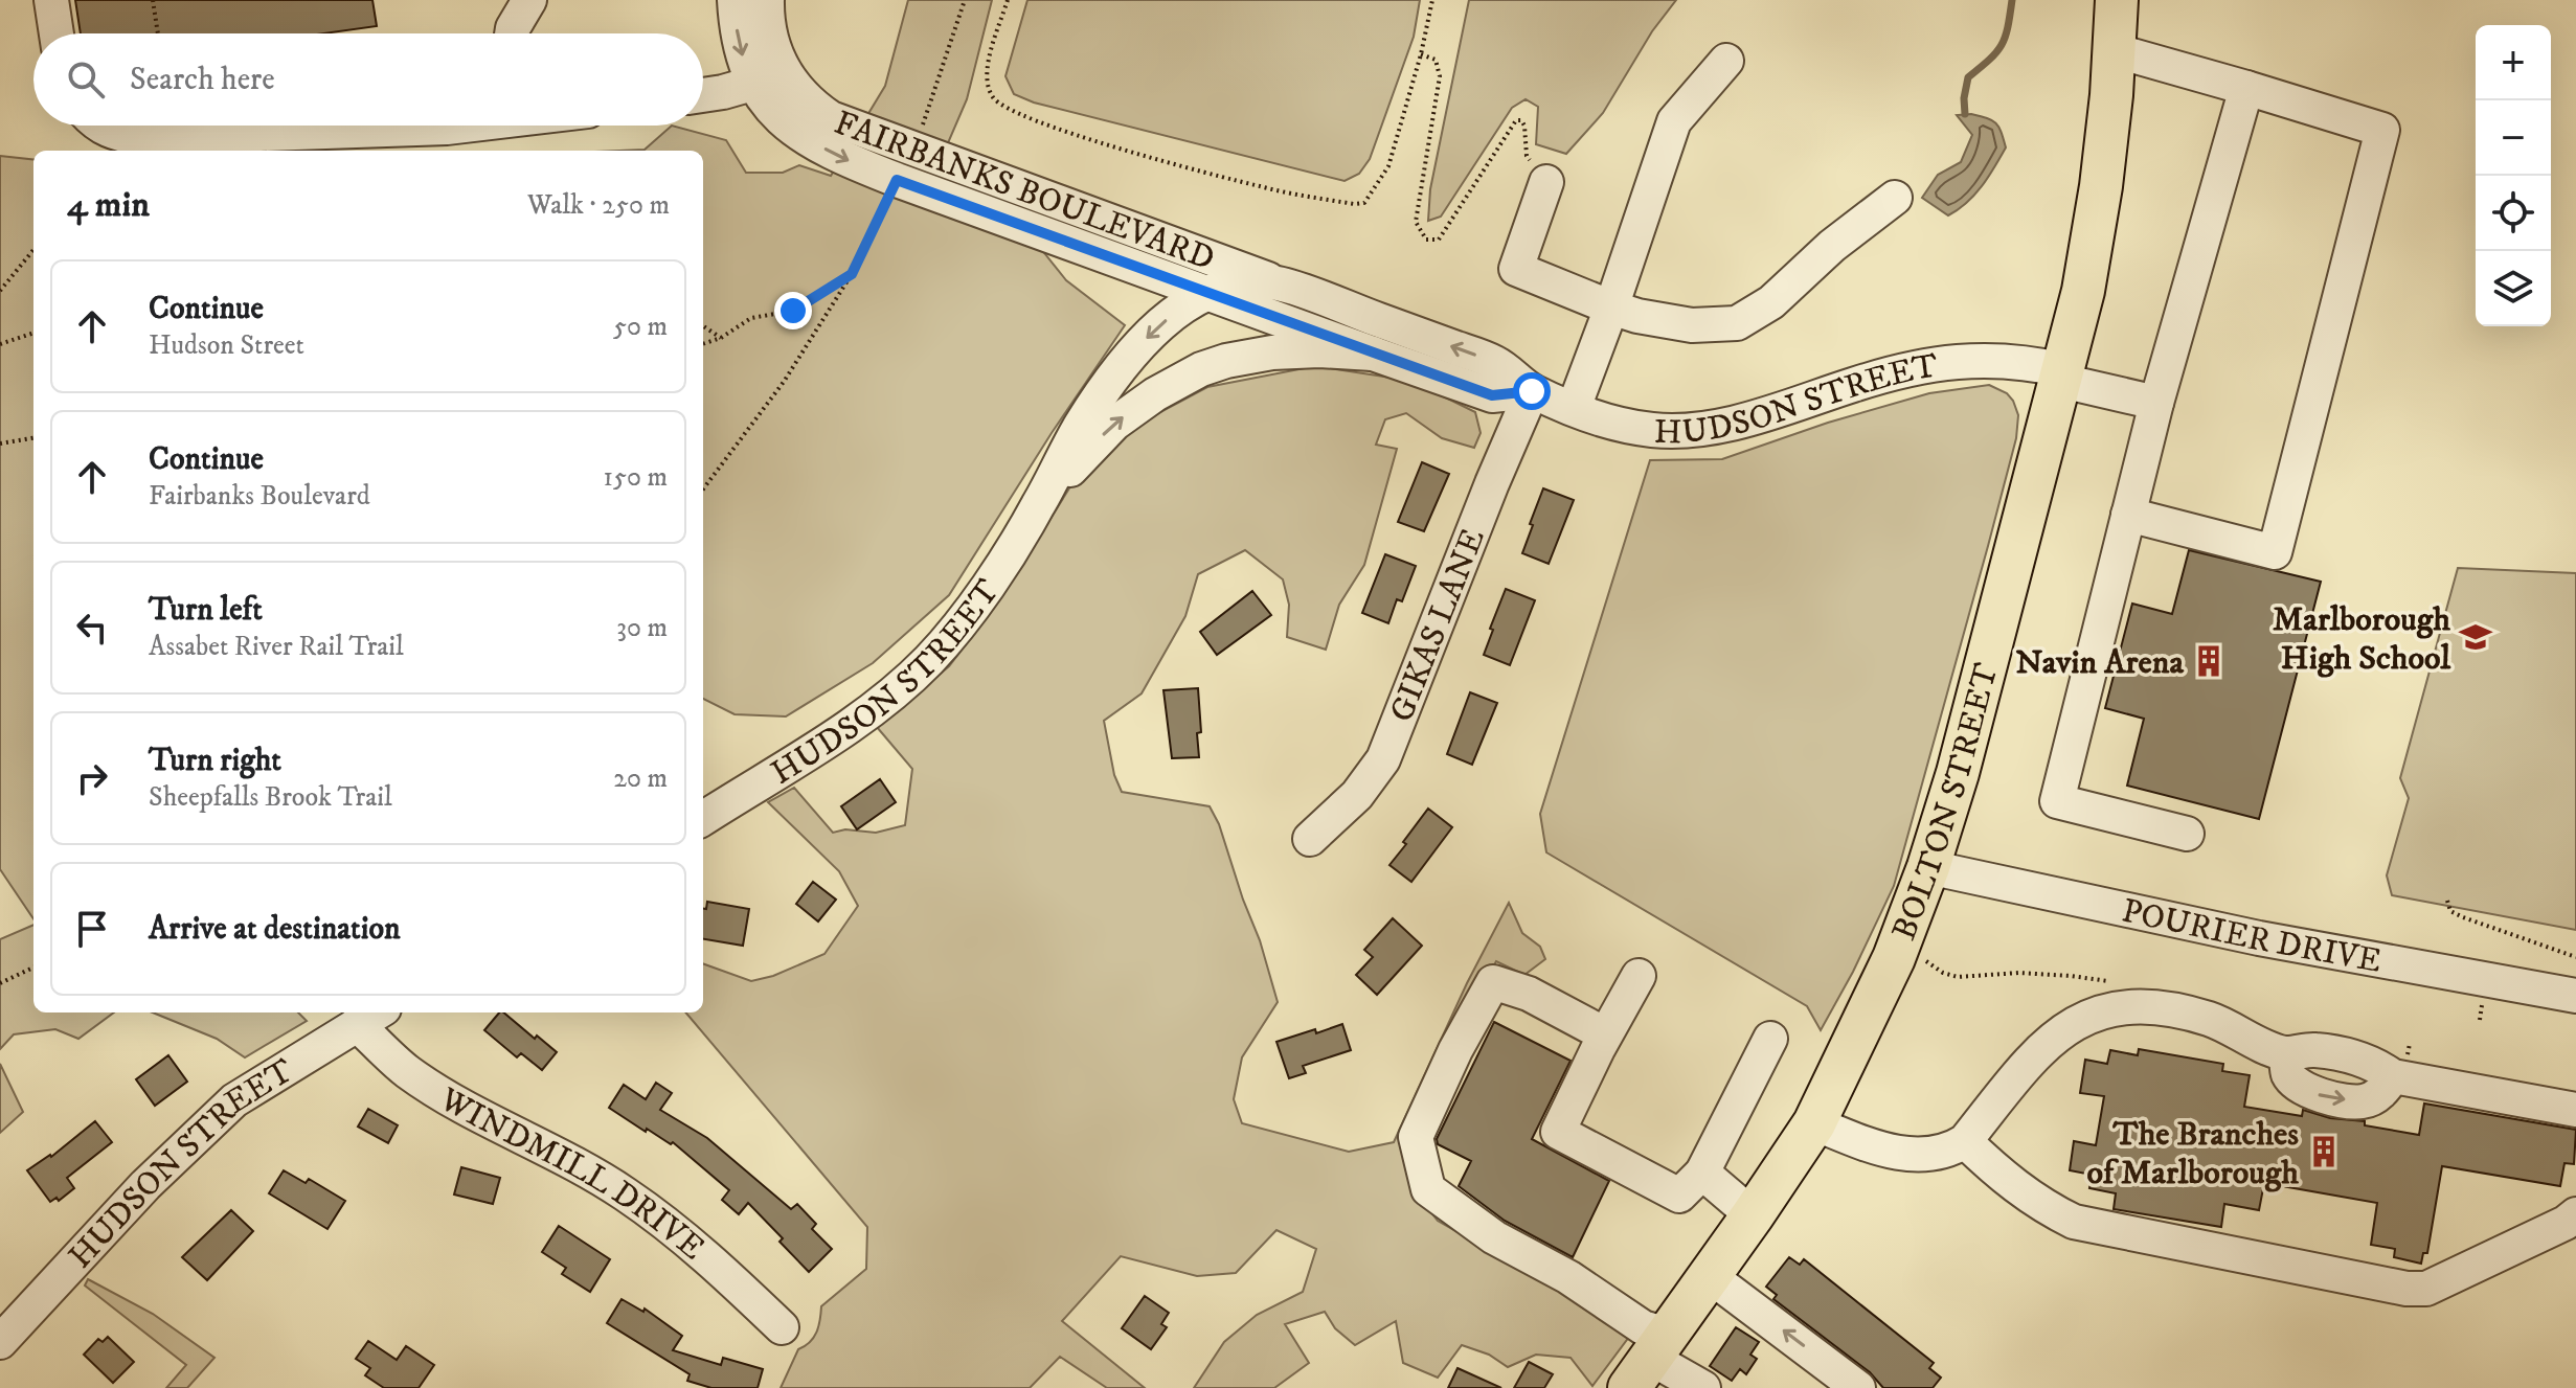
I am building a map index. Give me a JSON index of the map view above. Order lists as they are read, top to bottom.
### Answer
{
  "streets": {
    "main road": ["BOLTON STREET"],
    "street": [
      "FAIRBANKS BOULEVARD",
      "HUDSON STREET",
      "GIKAS LANE",
      "POURIER DRIVE",
      "WINDMILL DRIVE"
    ]
  },
  "crossings": [
    ["FAIRBANKS BOULEVARD", "HUDSON STREET"],
    ["HUDSON STREET", "GIKAS LANE"],
    ["HUDSON STREET", "BOLTON STREET"],
    ["HUDSON STREET", "WINDMILL DRIVE"],
    ["BOLTON STREET", "POURIER DRIVE"]
  ],
  "places": {
    "school or university": ["Marlborough High School"],
    "building": ["Navin Arena", "The Branches of Marlborough"]
  },
  "page": {
    "map_buttons": ["+", "−"],
    "search": "Search here",
    "heading": ["4 min", "Walk · 250 m"],
    "list": [
      ["Continue", "Hudson Street", "50 m"],
      ["Continue", "Fairbanks Boulevard", "150 m"],
      ["Turn left", "Assabet River Rail Trail", "30 m"],
      ["Turn right", "Sheepfalls Brook Trail", "20 m"],
      "Arrive at destination"
    ]
  }
}
